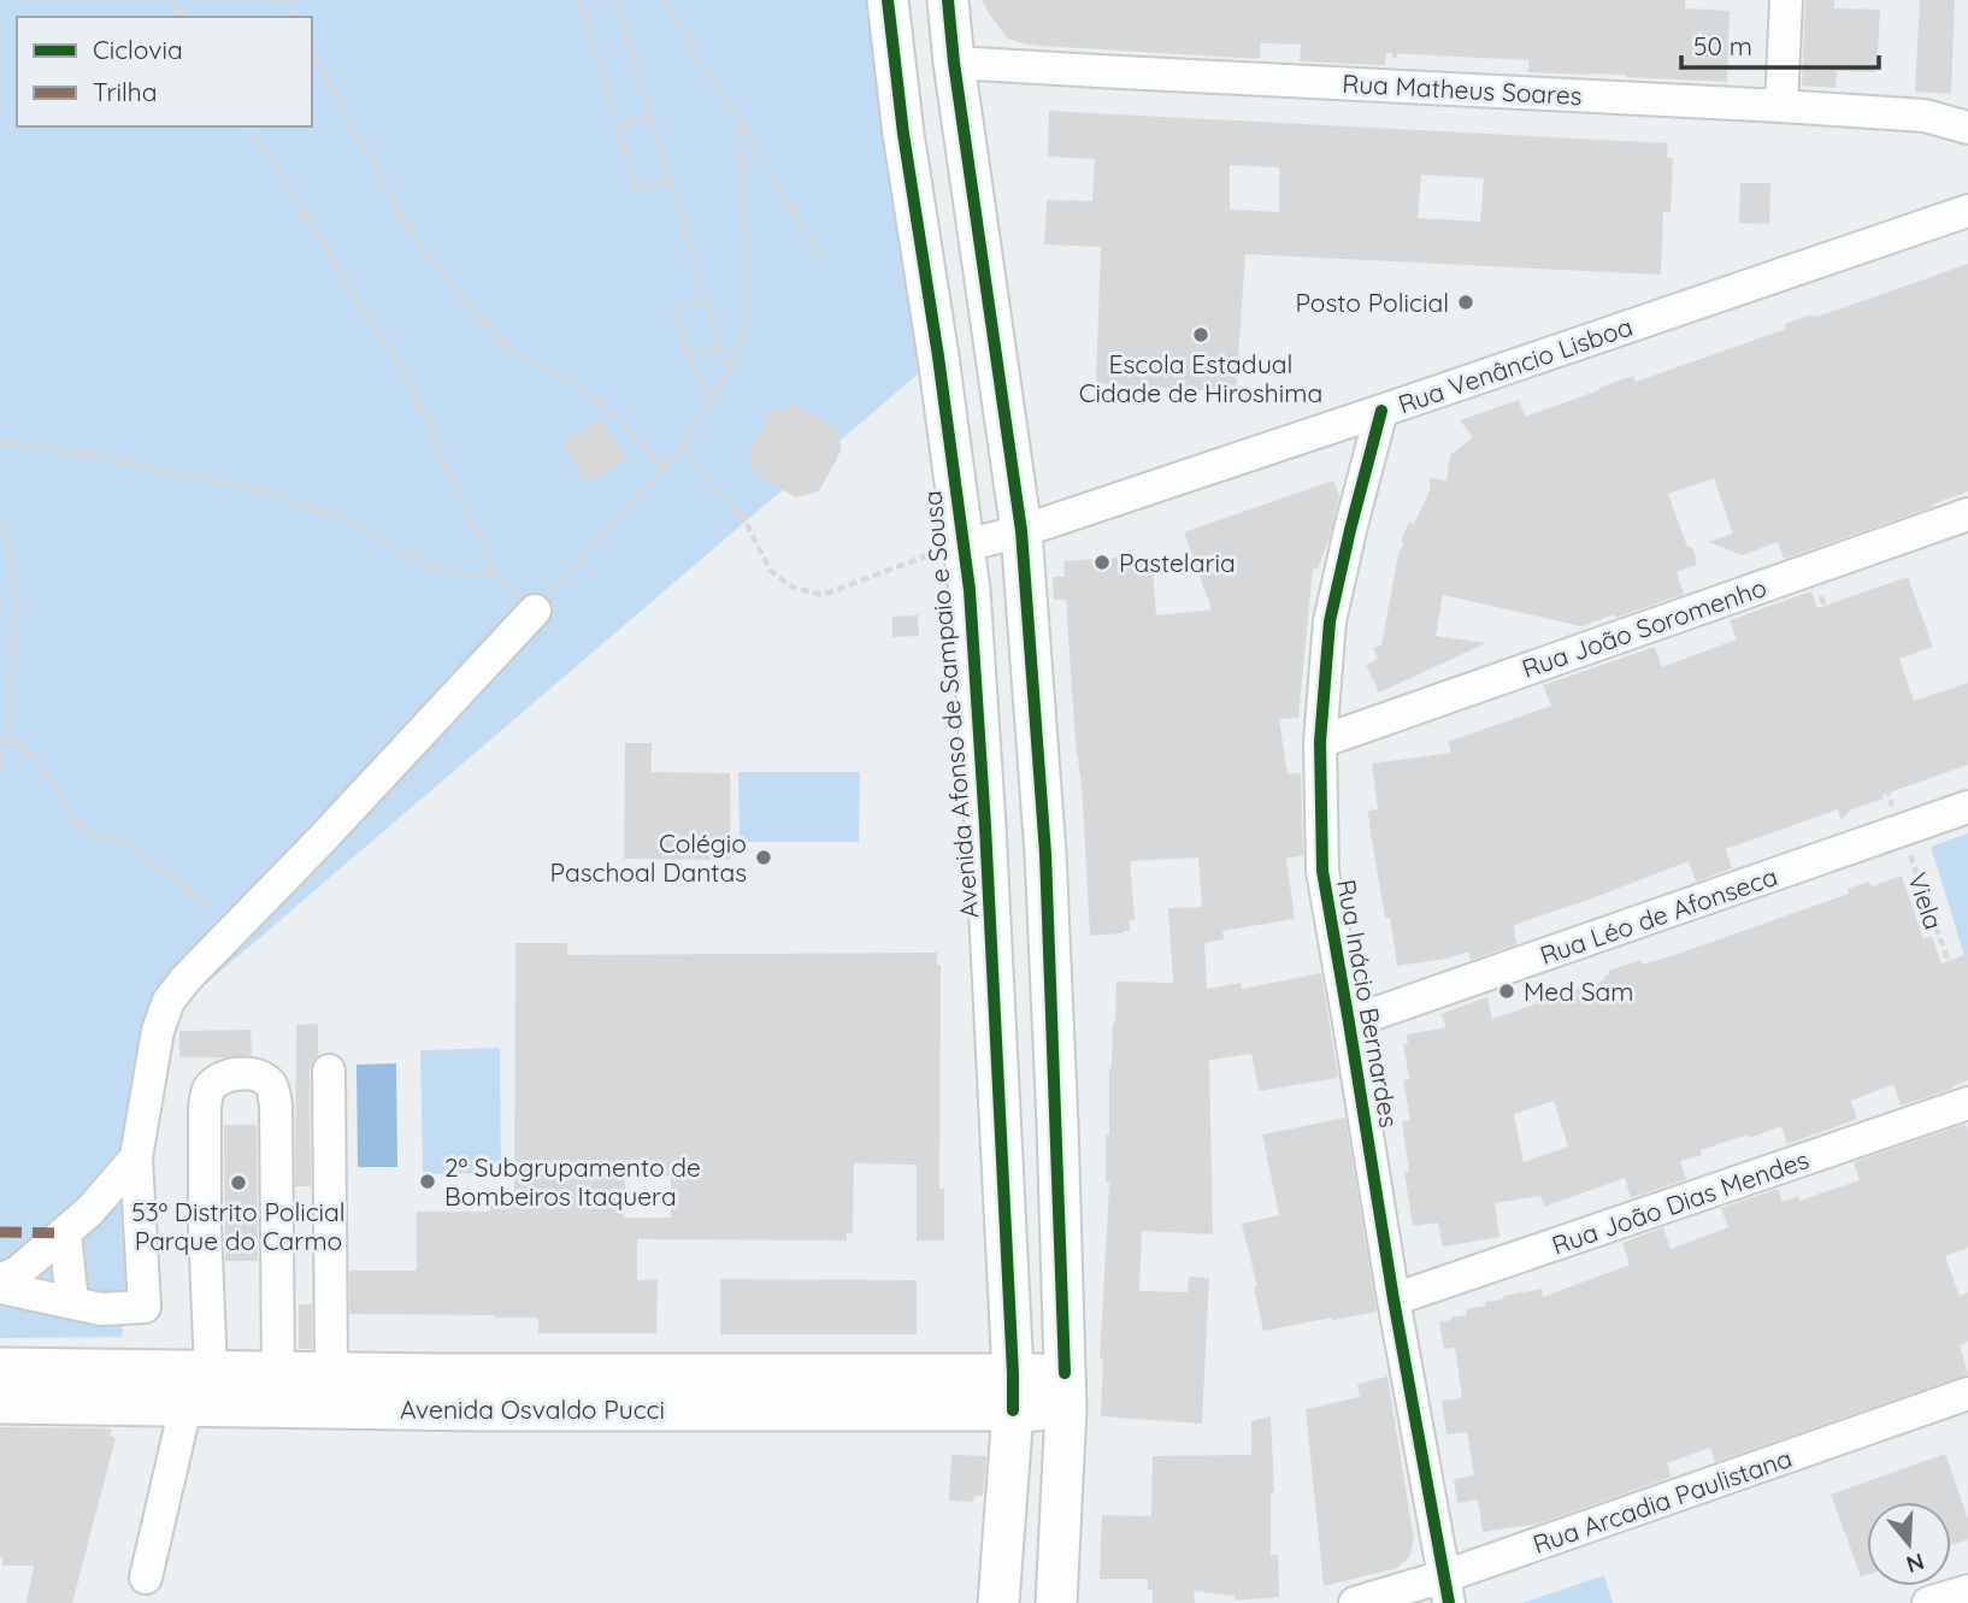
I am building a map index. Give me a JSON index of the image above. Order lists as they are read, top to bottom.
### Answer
{
  "streets": {
    "main road": ["Avenida Afonso de Sampaio e Sousa", "Avenida Osvaldo Pucci"],
    "street": [
      "Rua Matheus Soares",
      "Rua Venâncio Lisboa",
      "Rua João Soromenho",
      "Rua Léo de Afonseca",
      "Rua Inácio Bernardes",
      "Rua João Dias Mendes",
      "Rua Arcadia Paulistana"
    ],
    "path": ["Viela"]
  },
  "crossings": [
    ["Rua Venâncio Lisboa", "Avenida Afonso de Sampaio e Sousa"],
    ["Rua Venâncio Lisboa", "Rua Inácio Bernardes"],
    ["Rua João Soromenho", "Viela"],
    ["Rua João Soromenho", "Rua Inácio Bernardes"],
    ["Avenida Afonso de Sampaio e Sousa", "Avenida Osvaldo Pucci"],
    ["Viela", "Rua Léo de Afonseca"],
    ["Rua Léo de Afonseca", "Rua Inácio Bernardes"],
    ["Rua Inácio Bernardes", "Rua João Dias Mendes"],
    ["Rua Inácio Bernardes", "Rua Arcadia Paulistana"]
  ],
  "places": [
    "Posto Policial",
    "Escola Estadual Cidade de Hiroshima",
    "Pastelaria",
    "Colégio Paschoal Dantas",
    "Med Sam",
    "2º Subgrupamento de Bombeiros Itaquera",
    "53º Distrito Policial Parque do Carmo"
  ],
  "legend": ["Ciclovia", "Trilha"],
  "scale_bar": "50 m",
  "north": "bottom"
}
